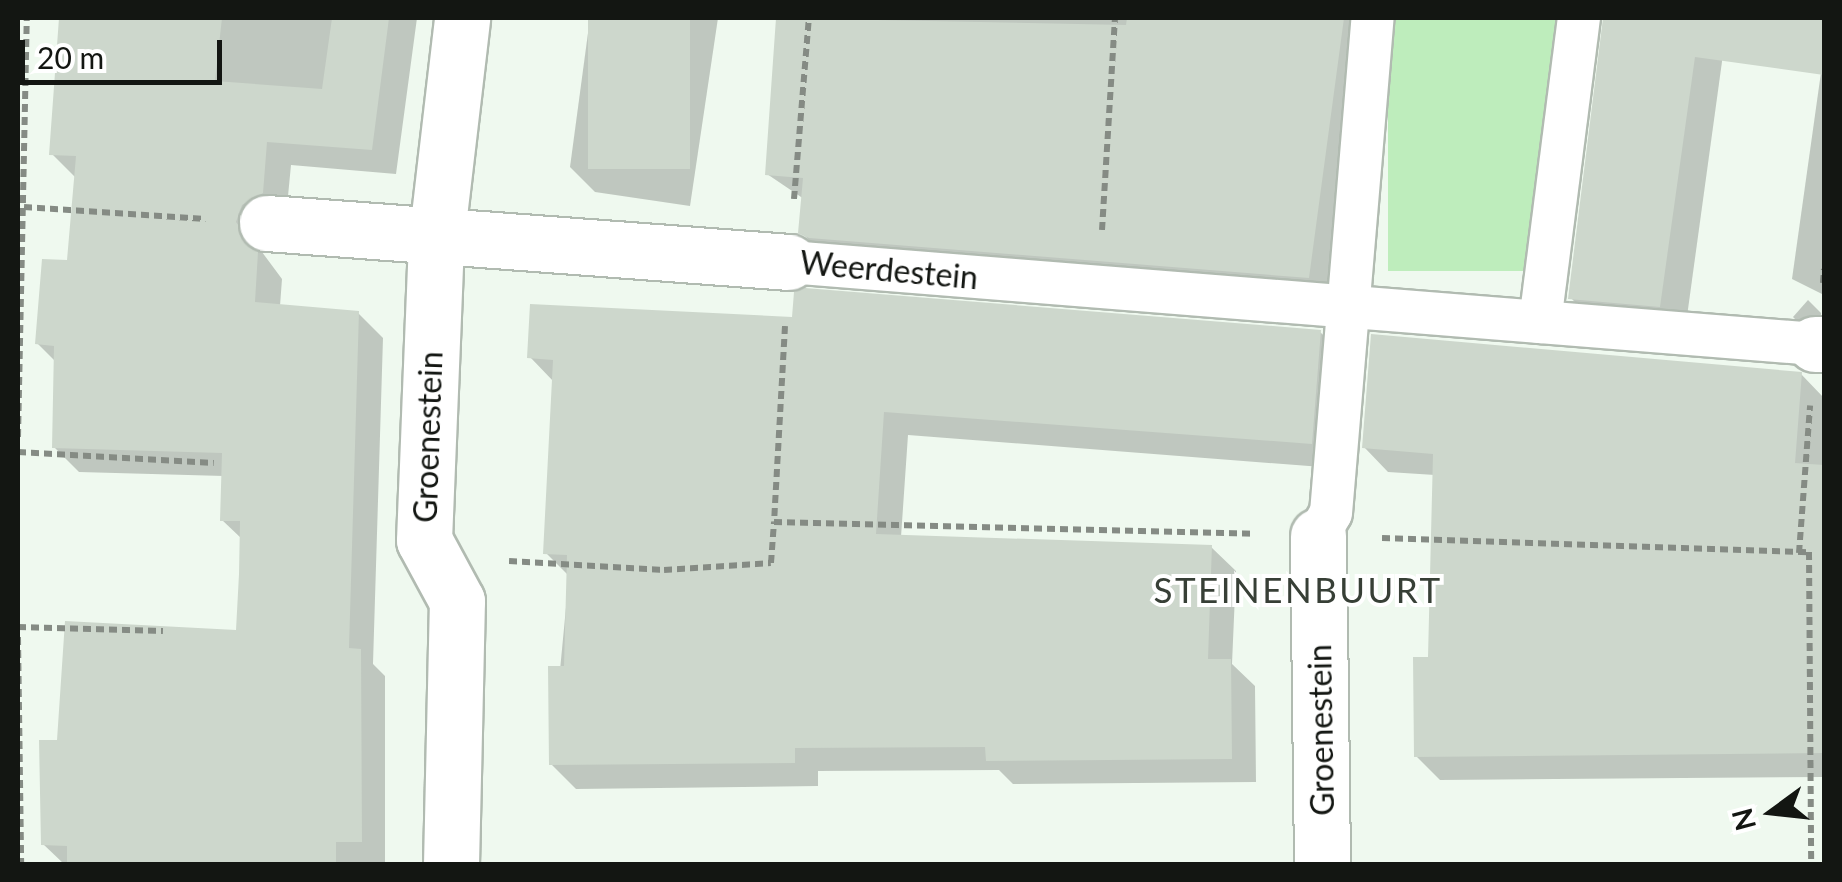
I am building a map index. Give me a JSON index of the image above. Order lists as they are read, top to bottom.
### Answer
{
  "streets": {
    "street": ["Weerdestein", "Groenestein"]
  },
  "crossings": [
    ["Weerdestein", "Groenestein"]
  ],
  "districts": ["STEINENBUURT"],
  "scale_bar": "20 m",
  "north": "left"
}
